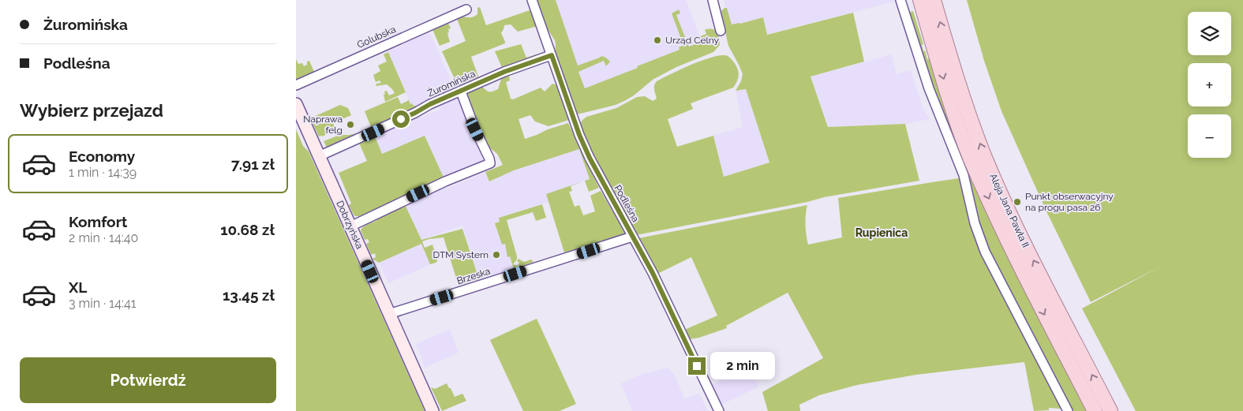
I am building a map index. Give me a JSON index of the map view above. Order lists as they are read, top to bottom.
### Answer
{
  "streets": {
    "main road": ["Aleja Jana Pawła II"],
    "street": [
      "Golubska",
      "Żuromińska",
      "Podleśna",
      "Dobrzyńska",
      "Brzeska"
    ]
  },
  "crossings": [
    ["Żuromińska", "Podleśna"],
    ["Żuromińska", "Dobrzyńska"],
    ["Podleśna", "Brzeska"],
    ["Dobrzyńska", "Brzeska"]
  ],
  "districts": ["Rupienica"],
  "places": [
    "Urząd Celny",
    "Naprawa felg",
    "Punkt obserwacyjny na progu pasa 26",
    "DTM System"
  ],
  "page": {
    "banner": ["Żuromińska", "Podleśna"],
    "map_buttons": ["+", "−"],
    "heading": "Wybierz przejazd",
    "list": [
      {
        "name": "Economy",
        "note": "1 min · 14:39",
        "value": "7.91 zł"
      },
      {
        "name": "Komfort",
        "note": "2 min · 14:40",
        "value": "10.68 zł"
      },
      {
        "name": "XL",
        "note": "3 min · 14:41",
        "value": "13.45 zł"
      }
    ],
    "buttons": "Potwierdź",
    "bubble": "2 min"
  }
}
